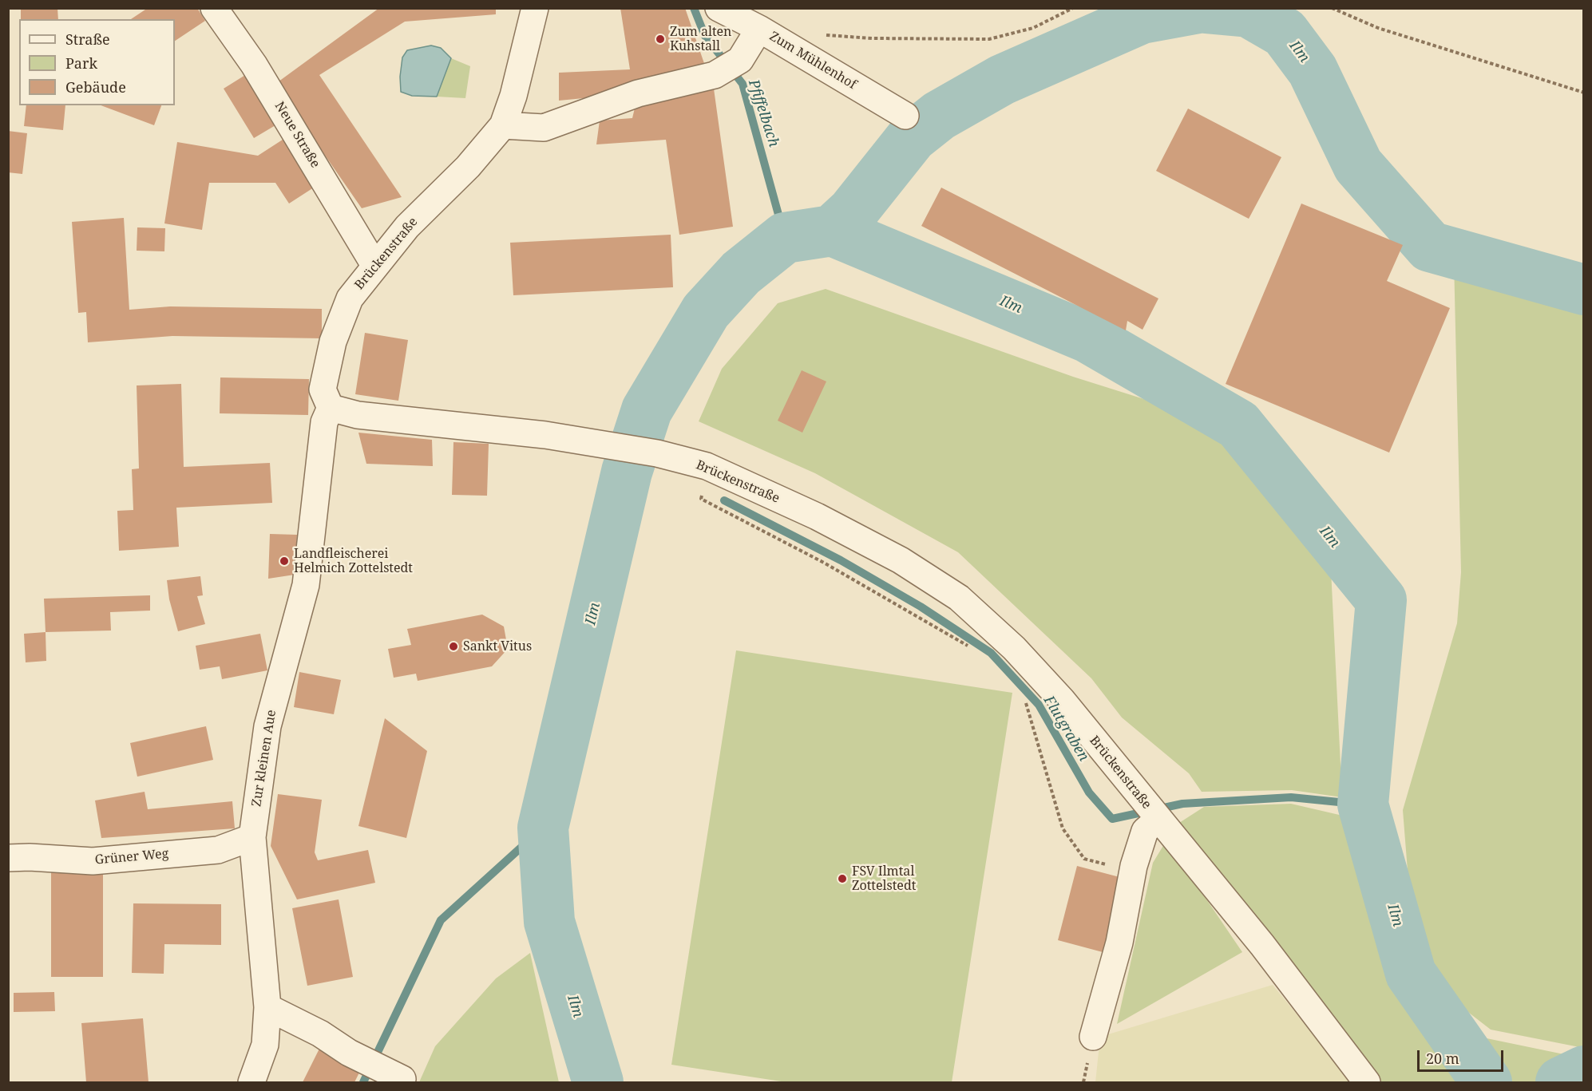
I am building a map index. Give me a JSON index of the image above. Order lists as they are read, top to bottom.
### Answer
{
  "streets": {
    "street": [
      "Zum Mühlenhof",
      "Neue Straße",
      "Brückenstraße",
      "Zur kleinen Aue",
      "Grüner Weg"
    ]
  },
  "crossings": [
    ["Neue Straße", "Brückenstraße"],
    ["Brückenstraße", "Zur kleinen Aue"],
    ["Zur kleinen Aue", "Grüner Weg"]
  ],
  "water": ["Ilm", "Pfiffelbach", "Flutgraben"],
  "places": [
    "Zum alten Kuhstall",
    "Landfleischerei Helmich Zottelstedt",
    "Sankt Vitus",
    "FSV Ilmtal Zottelstedt"
  ],
  "legend": ["Straße", "Park", "Gebäude"],
  "scale_bar": "20 m"
}
